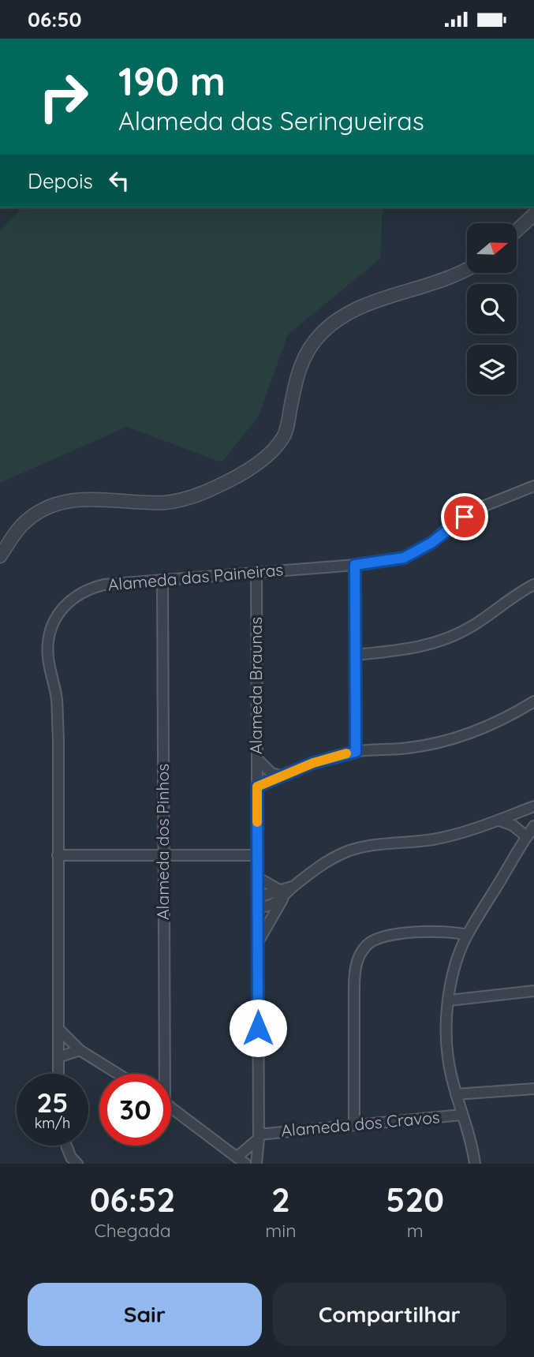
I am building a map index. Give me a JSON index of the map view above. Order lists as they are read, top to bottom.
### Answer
{
  "streets": {
    "street": [
      "Alameda das Paineiras",
      "Alameda Braunas",
      "Alameda dos Pinhos",
      "Alameda dos Cravos"
    ]
  },
  "crossings": [
    ["Alameda das Paineiras", "Alameda Braunas"],
    ["Alameda das Paineiras", "Alameda dos Pinhos"],
    ["Alameda Braunas", "Alameda dos Cravos"]
  ],
  "north": "right",
  "page": {
    "status": "06:50",
    "turn": ["190 m", "Alameda das Seringueiras"],
    "then": "Depois",
    "speed": "25 km/h",
    "limit": "30",
    "eta": [
      "06:52",
      "Chegada",
      "2",
      "min",
      "520",
      "m"
    ],
    "buttons": ["Sair", "Compartilhar"]
  }
}
